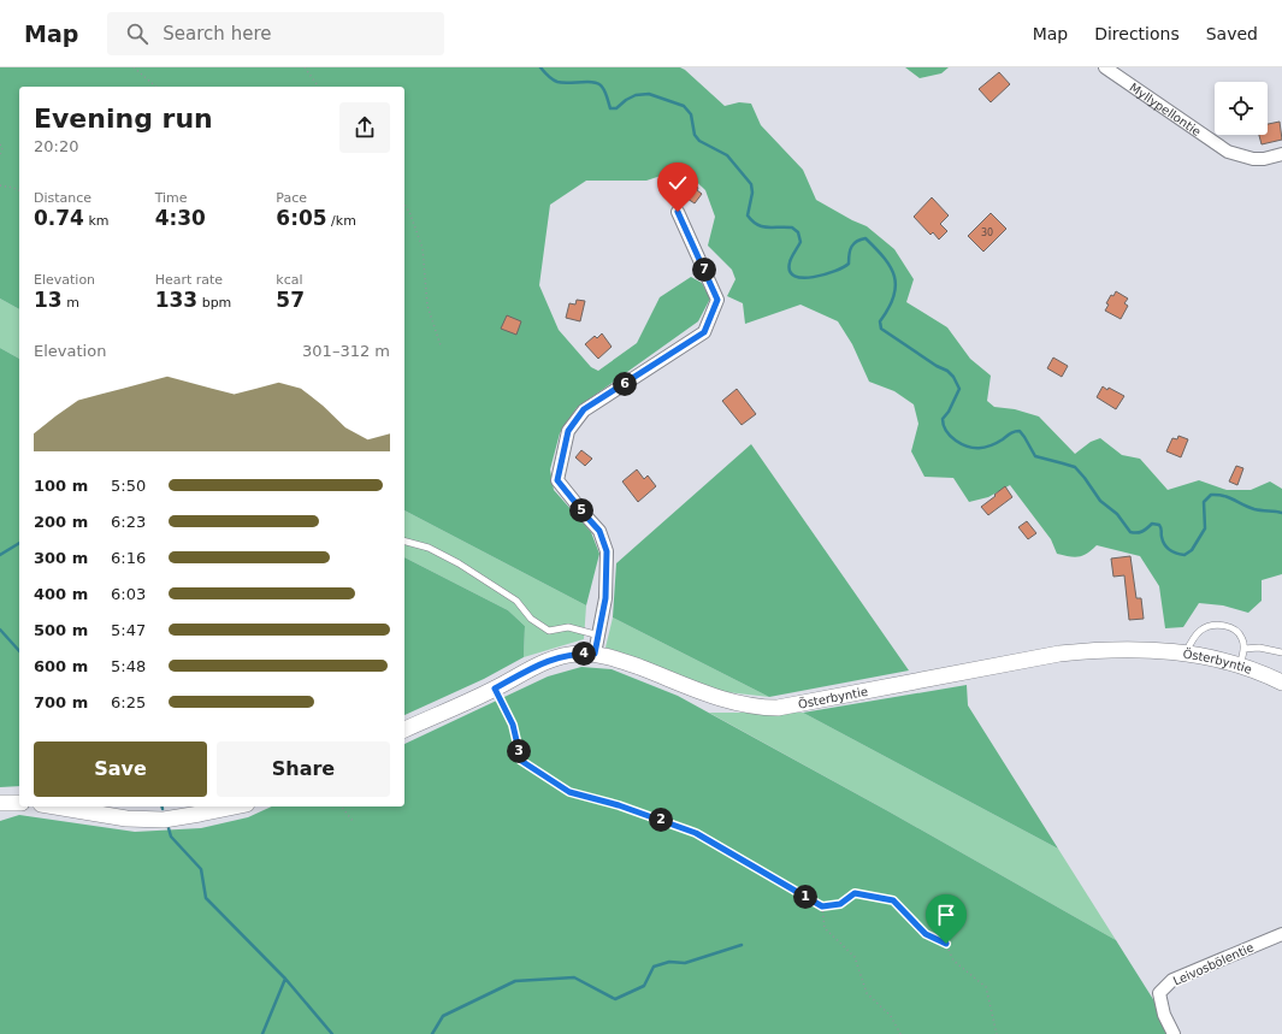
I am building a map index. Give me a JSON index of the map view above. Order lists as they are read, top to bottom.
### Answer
{
  "streets": {
    "street": ["Myllypellontie", "Österbyntie", "Leivosbölentie"]
  },
  "house_numbers": ["30"],
  "page": {
    "header": "Map",
    "search": "Search here",
    "nav": ["Map", "Directions", "Saved"],
    "heading": ["Evening run", "20:20"],
    "stats": [
      ["Distance", "0.74 km"],
      ["Time", "4:30"],
      ["Pace", "6:05 /km"],
      ["Elevation", "13 m"],
      ["Heart rate", "133 bpm"],
      ["kcal", "57"]
    ],
    "pins": [
      "7",
      "6",
      "5",
      "4",
      "3",
      "2",
      "1"
    ],
    "chart": ["Elevation", "301–312 m"],
    "list": [
      {
        "name": "100 m",
        "note": "5:50"
      },
      {
        "name": "200 m",
        "note": "6:23"
      },
      {
        "name": "300 m",
        "note": "6:16"
      },
      {
        "name": "400 m",
        "note": "6:03"
      },
      {
        "name": "500 m",
        "note": "5:47"
      },
      {
        "name": "600 m",
        "note": "5:48"
      },
      {
        "name": "700 m",
        "note": "6:25"
      }
    ],
    "buttons": ["Save", "Share"]
  }
}
